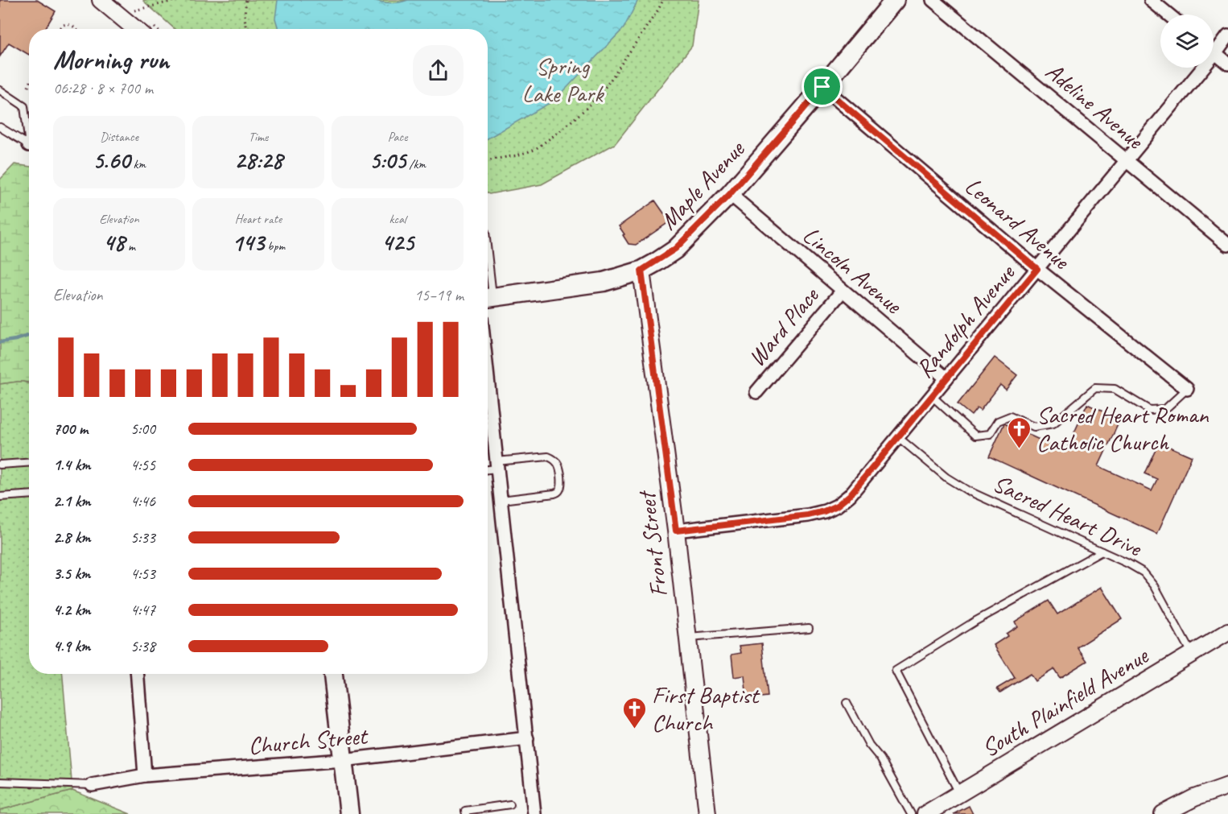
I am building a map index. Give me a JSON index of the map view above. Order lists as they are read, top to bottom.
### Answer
{
  "streets": {
    "main road": ["Maple Avenue"],
    "street": [
      "Adeline Avenue",
      "Leonard Avenue",
      "Lincoln Avenue",
      "Randolph Avenue",
      "Ward Place",
      "Front Street",
      "South Plainfield Avenue",
      "Church Street"
    ],
    "lane": ["Sacred Heart Drive"]
  },
  "crossings": [
    ["Adeline Avenue", "Randolph Avenue"],
    ["Maple Avenue", "Leonard Avenue"],
    ["Maple Avenue", "Lincoln Avenue"],
    ["Maple Avenue", "Front Street"],
    ["Leonard Avenue", "Randolph Avenue"],
    ["Lincoln Avenue", "Randolph Avenue"],
    ["Lincoln Avenue", "Ward Place"],
    ["Randolph Avenue", "Sacred Heart Drive"],
    ["Randolph Avenue", "Front Street"],
    ["Sacred Heart Drive", "South Plainfield Avenue"]
  ],
  "parks": ["Spring Lake Park"],
  "places": {
    "church": ["Sacred Heart Roman Catholic Church", "First Baptist Church"]
  },
  "page": {
    "heading": ["Morning run", "06:28 · 8 × 700 m"],
    "stats": [
      ["Distance", "5.60 km"],
      ["Time", "28:28"],
      ["Pace", "5:05 /km"],
      ["Elevation", "48 m"],
      ["Heart rate", "143 bpm"],
      ["kcal", "425"]
    ],
    "chart": ["Elevation", "15–19 m"],
    "list": [
      {
        "name": "700 m",
        "note": "5:00"
      },
      {
        "name": "1.4 km",
        "note": "4:55"
      },
      {
        "name": "2.1 km",
        "note": "4:46"
      },
      {
        "name": "2.8 km",
        "note": "5:33"
      },
      {
        "name": "3.5 km",
        "note": "4:53"
      },
      {
        "name": "4.2 km",
        "note": "4:47"
      },
      {
        "name": "4.9 km",
        "note": "5:38"
      }
    ]
  }
}
